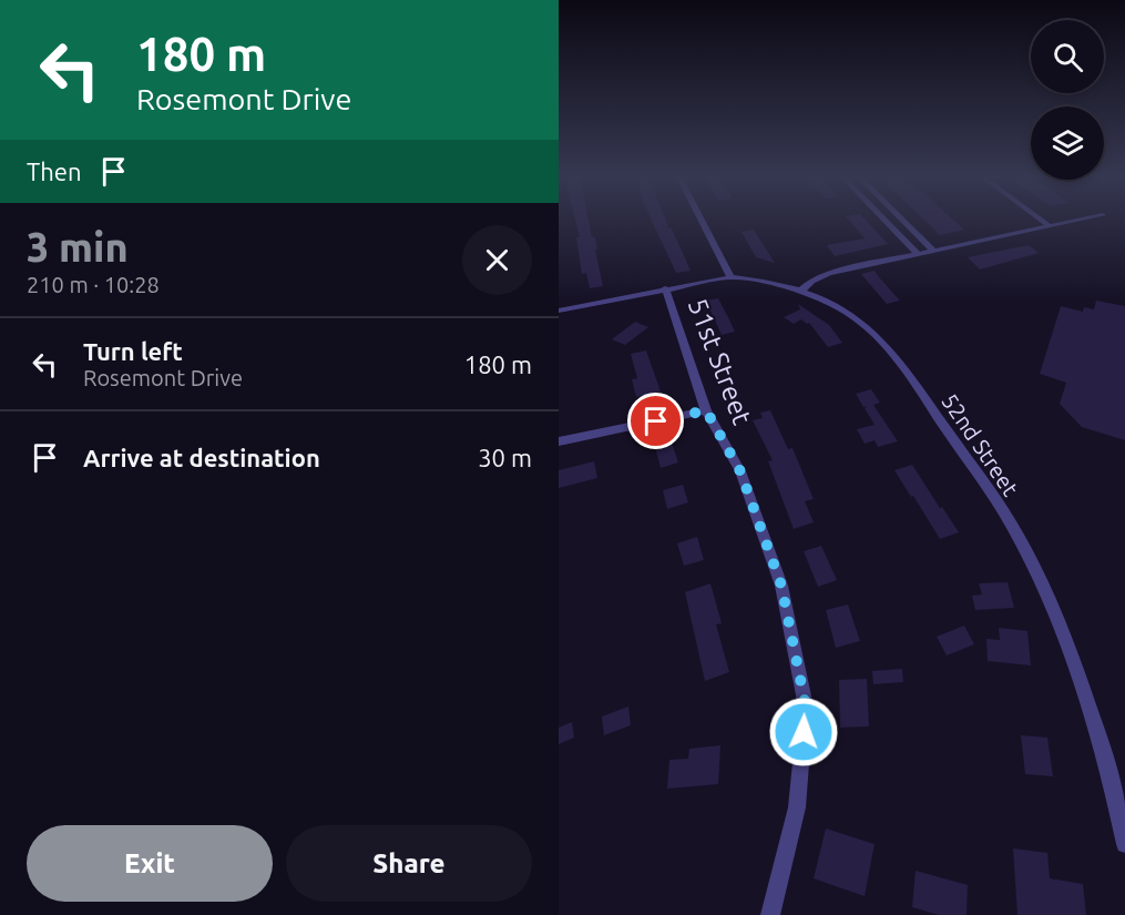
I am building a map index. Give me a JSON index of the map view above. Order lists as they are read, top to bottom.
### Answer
{
  "streets": {
    "street": ["51st Street", "52nd Street"]
  },
  "crossings": [
    ["51st Street", "52nd Street"]
  ],
  "page": {
    "turn": ["180 m", "Rosemont Drive"],
    "then": "Then",
    "heading": ["3 min", "210 m · 10:28"],
    "list": [
      {
        "name": "Turn left",
        "note": "Rosemont Drive",
        "value": "180 m"
      },
      {
        "name": "Arrive at destination",
        "value": "30 m"
      }
    ],
    "buttons": ["Exit", "Share"]
  }
}
